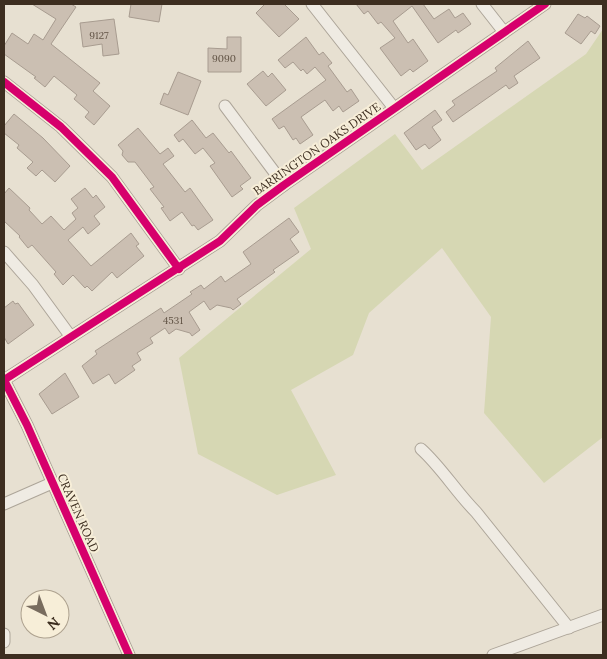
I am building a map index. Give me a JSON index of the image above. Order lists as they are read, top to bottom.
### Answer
{
  "streets": {
    "street": ["BARRINGTON OAKS DRIVE", "CRAVEN ROAD"]
  },
  "crossings": [
    ["BARRINGTON OAKS DRIVE", "CRAVEN ROAD"]
  ],
  "house_numbers": ["9127", "9090", "4531"],
  "north": "bottom right"
}
